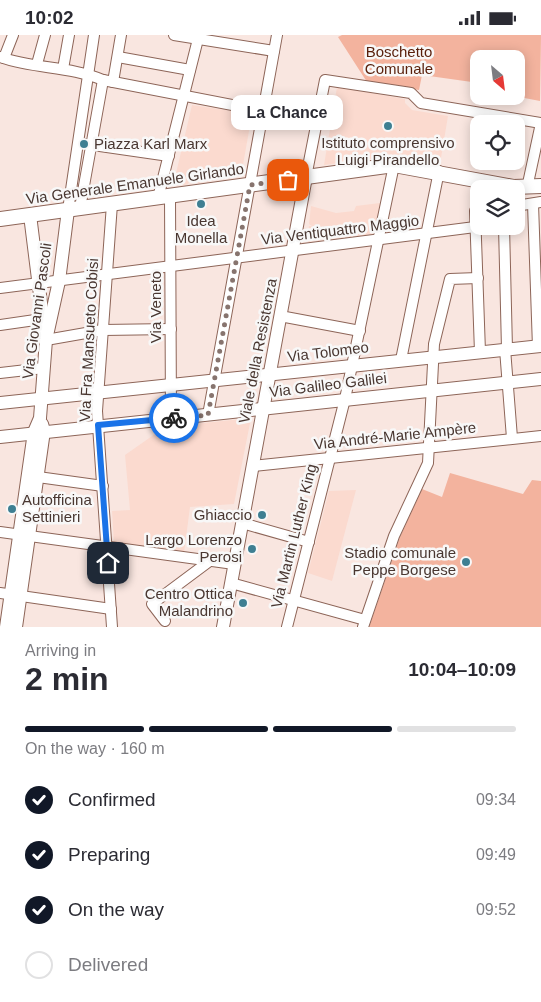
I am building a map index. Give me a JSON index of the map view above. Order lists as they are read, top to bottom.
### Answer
{
  "streets": {
    "main road": ["Via Generale Emanuele Girlando"],
    "street": [
      "Via Ventiquattro Maggio",
      "Via Veneto",
      "Via Giovanni Pascoli",
      "Via Fra Mansueto Cobisi",
      "Viale della Resistenza",
      "Via Tolomeo",
      "Via Galileo Galilei",
      "Via André-Marie Ampère",
      "Via Martin Luther King"
    ]
  },
  "crossings": [
    ["Via Generale Emanuele Girlando", "Via Veneto"],
    ["Via Generale Emanuele Girlando", "Via Giovanni Pascoli"],
    ["Via Generale Emanuele Girlando", "Via Fra Mansueto Cobisi"],
    ["Via Generale Emanuele Girlando", "Viale della Resistenza"],
    ["Via Generale Emanuele Girlando", "Via Martin Luther King"],
    ["Via Ventiquattro Maggio", "Via Veneto"],
    ["Via Ventiquattro Maggio", "Via Giovanni Pascoli"],
    ["Via Ventiquattro Maggio", "Via Fra Mansueto Cobisi"],
    ["Via Ventiquattro Maggio", "Viale della Resistenza"],
    ["Via Ventiquattro Maggio", "Via Martin Luther King"],
    ["Via Veneto", "Via Tolomeo"],
    ["Via Veneto", "Via Galileo Galilei"],
    ["Via Giovanni Pascoli", "Via Tolomeo"],
    ["Via Giovanni Pascoli", "Via Galileo Galilei"],
    ["Via Fra Mansueto Cobisi", "Via Tolomeo"],
    ["Via Fra Mansueto Cobisi", "Via Galileo Galilei"],
    ["Viale della Resistenza", "Via Tolomeo"],
    ["Viale della Resistenza", "Via Galileo Galilei"],
    ["Viale della Resistenza", "Via André-Marie Ampère"],
    ["Via Tolomeo", "Via Martin Luther King"],
    ["Via Galileo Galilei", "Via Martin Luther King"],
    ["Via André-Marie Ampère", "Via Martin Luther King"]
  ],
  "parks": ["Boschetto Comunale"],
  "places": [
    "Istituto comprensivo Luigi Pirandello",
    "Piazza Karl Marx",
    "La Chance",
    "Idea Monella",
    "Autofficina Settinieri",
    "Ghiaccio",
    "Largo Lorenzo Perosi",
    "Stadio comunale Peppe Borgese",
    "Centro Ottica Malandrino"
  ],
  "north": "bottom right",
  "page": {
    "status": "10:02",
    "bubble": "La Chance",
    "heading": ["2 min", "Arriving in", "10:04–10:09"],
    "bar": "On the way · 160 m",
    "list": [
      ["Confirmed", "09:34"],
      ["Preparing", "09:49"],
      ["On the way", "09:52"],
      "Delivered"
    ]
  }
}
